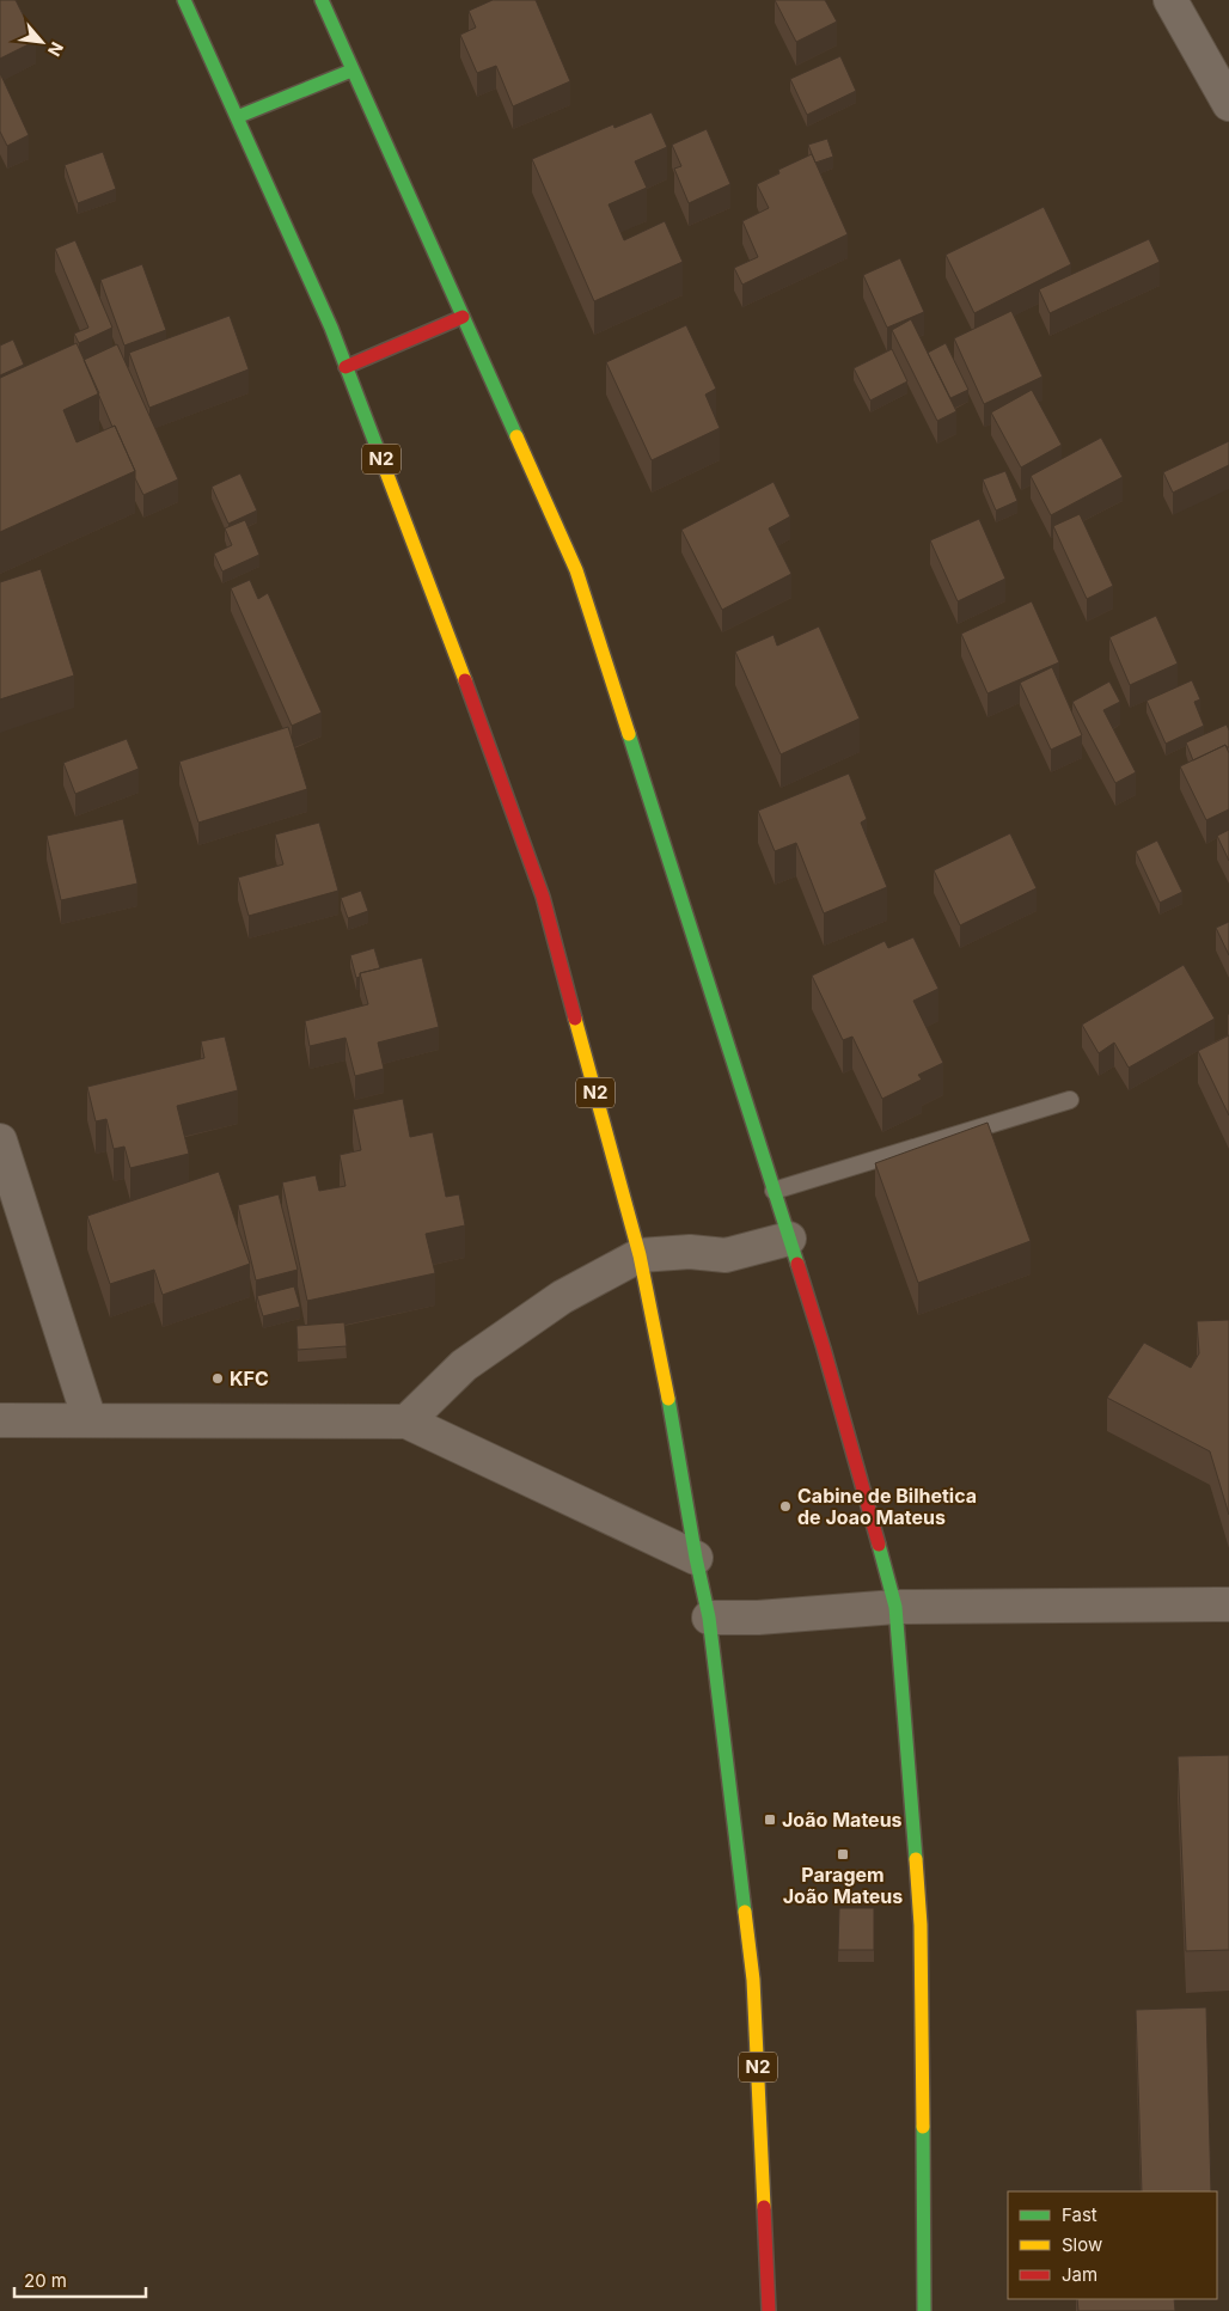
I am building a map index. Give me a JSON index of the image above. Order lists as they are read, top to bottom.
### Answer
{
  "streets": {
    "main road": ["N2"]
  },
  "places": {
    "other": ["KFC", "Cabine de Bilhetica de Joao Mateus"],
    "transit": ["João Mateus", "Paragem João Mateus"]
  },
  "legend": ["Fast", "Slow", "Jam"],
  "scale_bar": "20 m",
  "north": "bottom right"
}
